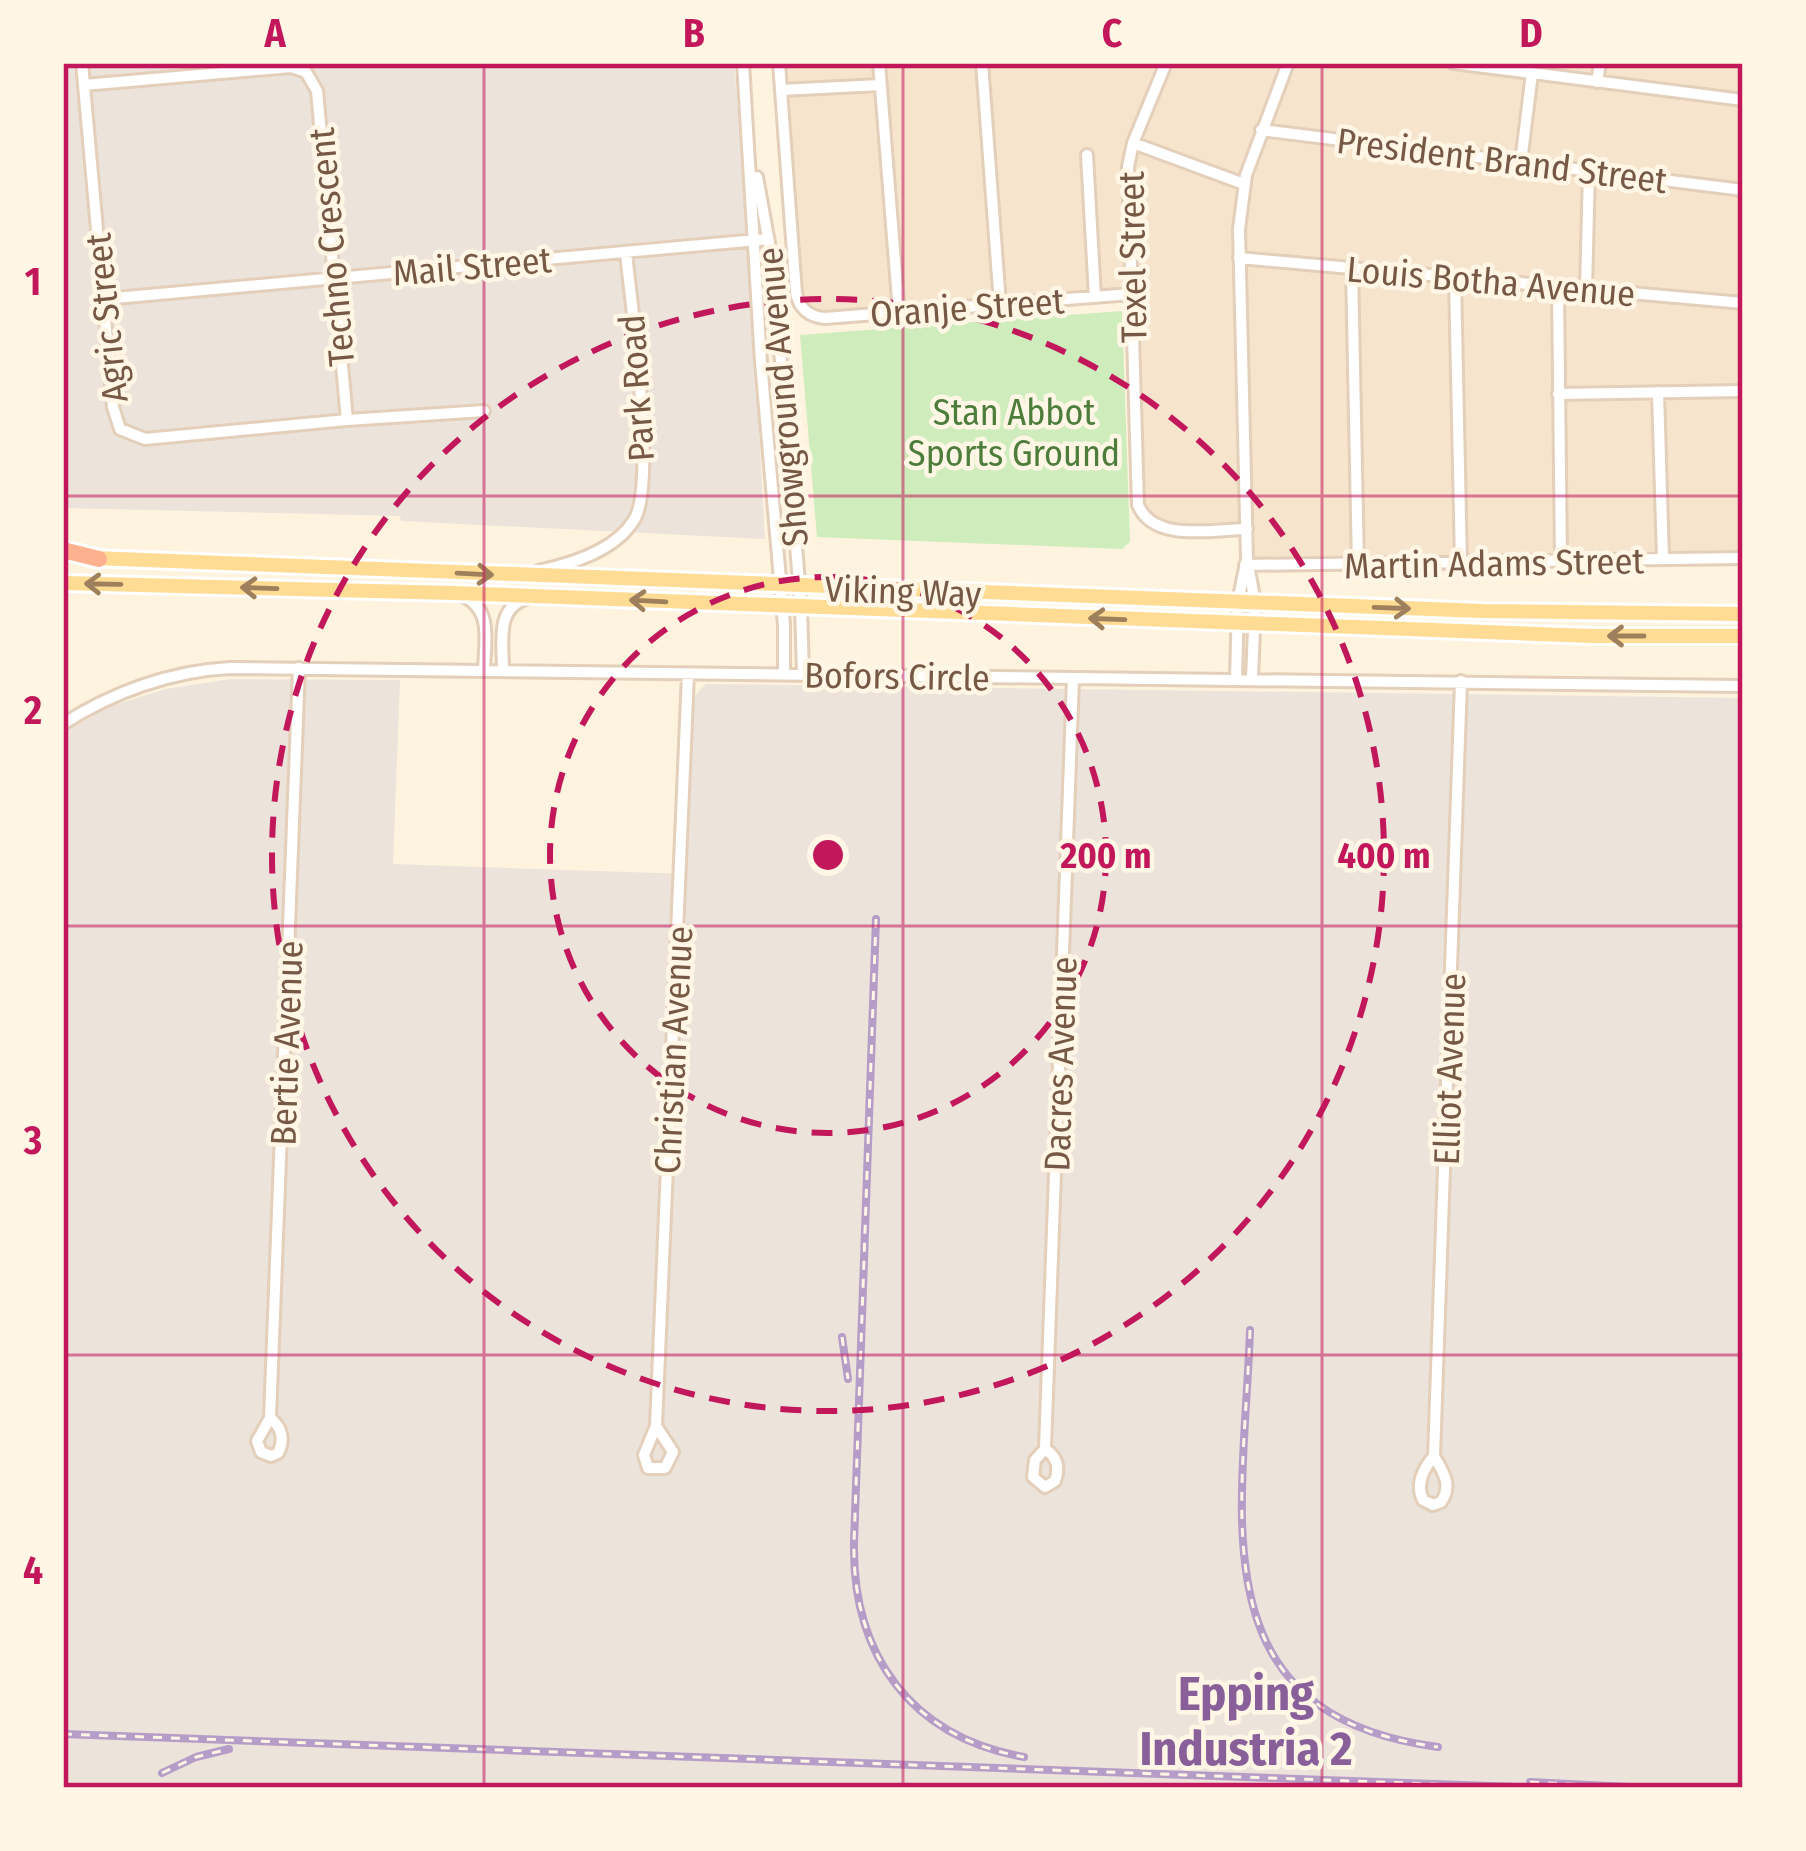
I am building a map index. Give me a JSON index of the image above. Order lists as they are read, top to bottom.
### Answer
{
  "streets": {
    "main road": ["Viking Way"],
    "street": [
      "President Brand Street",
      "Techno Crescent",
      "Texel Street",
      "Mail Street",
      "Louis Botha Avenue",
      "Oranje Street",
      "Agric Street",
      "Park Road",
      "Showground Avenue",
      "Martin Adams Street",
      "Bofors Circle",
      "Bertie Avenue",
      "Christian Avenue",
      "Dacres Avenue",
      "Elliot Avenue"
    ]
  },
  "crossings": [
    ["Techno Crescent", "Mail Street"],
    ["Techno Crescent", "Agric Street"],
    ["Texel Street", "Oranje Street"],
    ["Mail Street", "Agric Street"],
    ["Mail Street", "Park Road"],
    ["Mail Street", "Showground Avenue"],
    ["Park Road", "Viking Way"],
    ["Showground Avenue", "Viking Way"],
    ["Showground Avenue", "Bofors Circle"],
    ["Bofors Circle", "Bertie Avenue"],
    ["Bofors Circle", "Christian Avenue"],
    ["Bofors Circle", "Dacres Avenue"],
    ["Bofors Circle", "Elliot Avenue"]
  ],
  "districts": ["Epping Industria 2"],
  "parks": ["Stan Abbot Sports Ground"],
  "grid": {
    "columns": [
      "A",
      "B",
      "C",
      "D"
    ],
    "rows": [
      "1",
      "2",
      "3",
      "4"
    ]
  },
  "rings": ["200 m", "400 m"]
}
